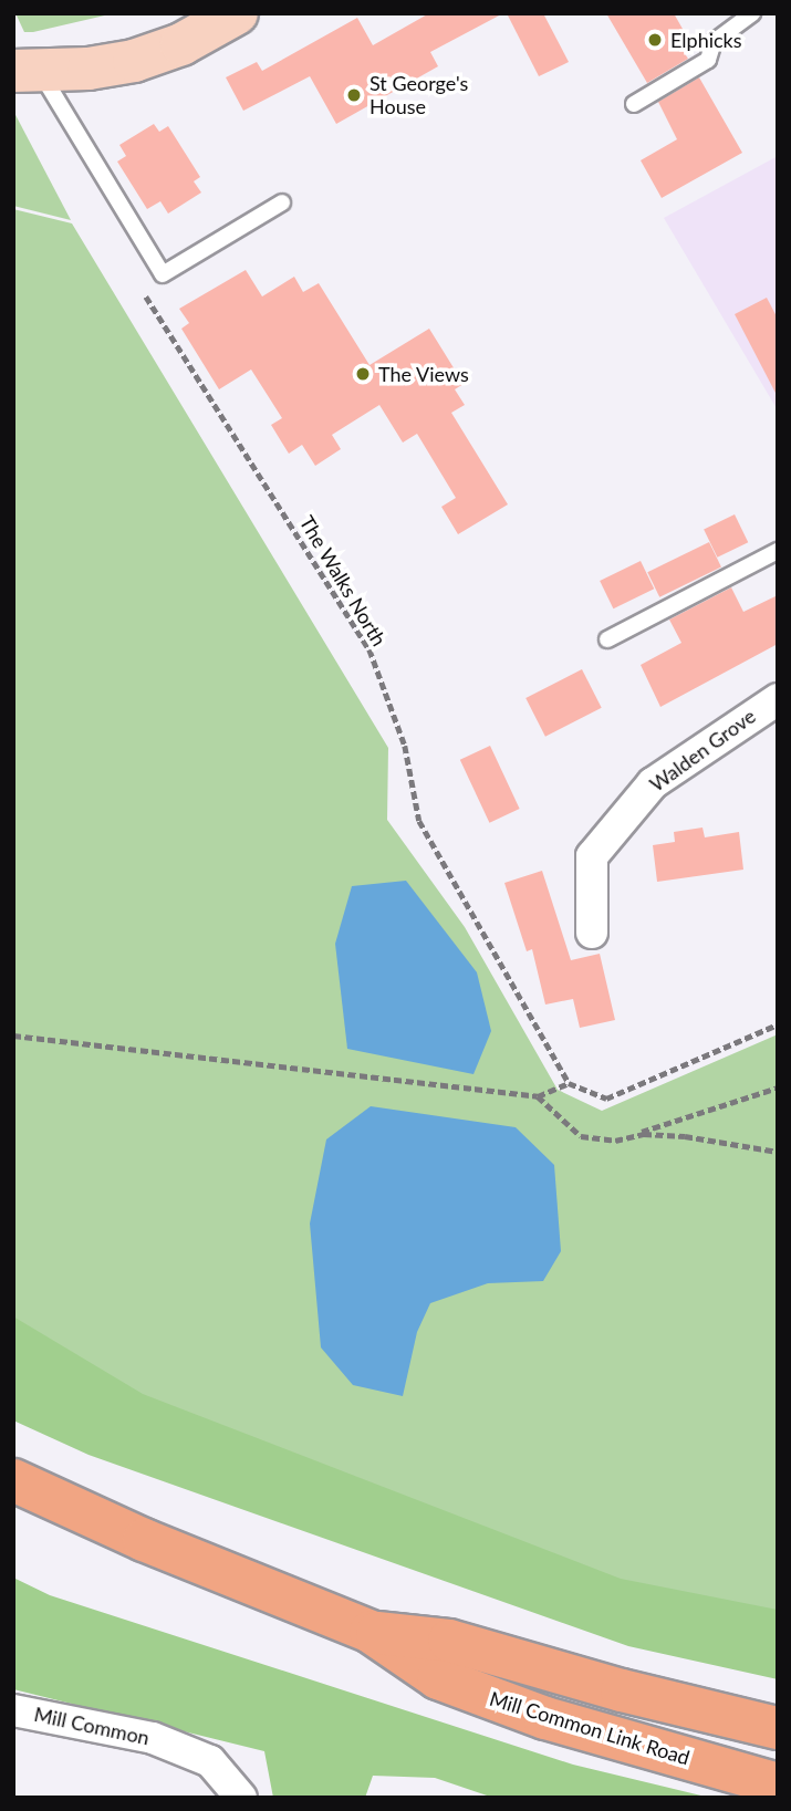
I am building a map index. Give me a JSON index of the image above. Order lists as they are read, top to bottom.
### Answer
{
  "streets": {
    "main road": ["Mill Common Link Road"],
    "street": ["Walden Grove", "Mill Common"],
    "path": ["The Walks North"]
  },
  "places": ["Elphicks", "St George's House", "The Views"]
}
